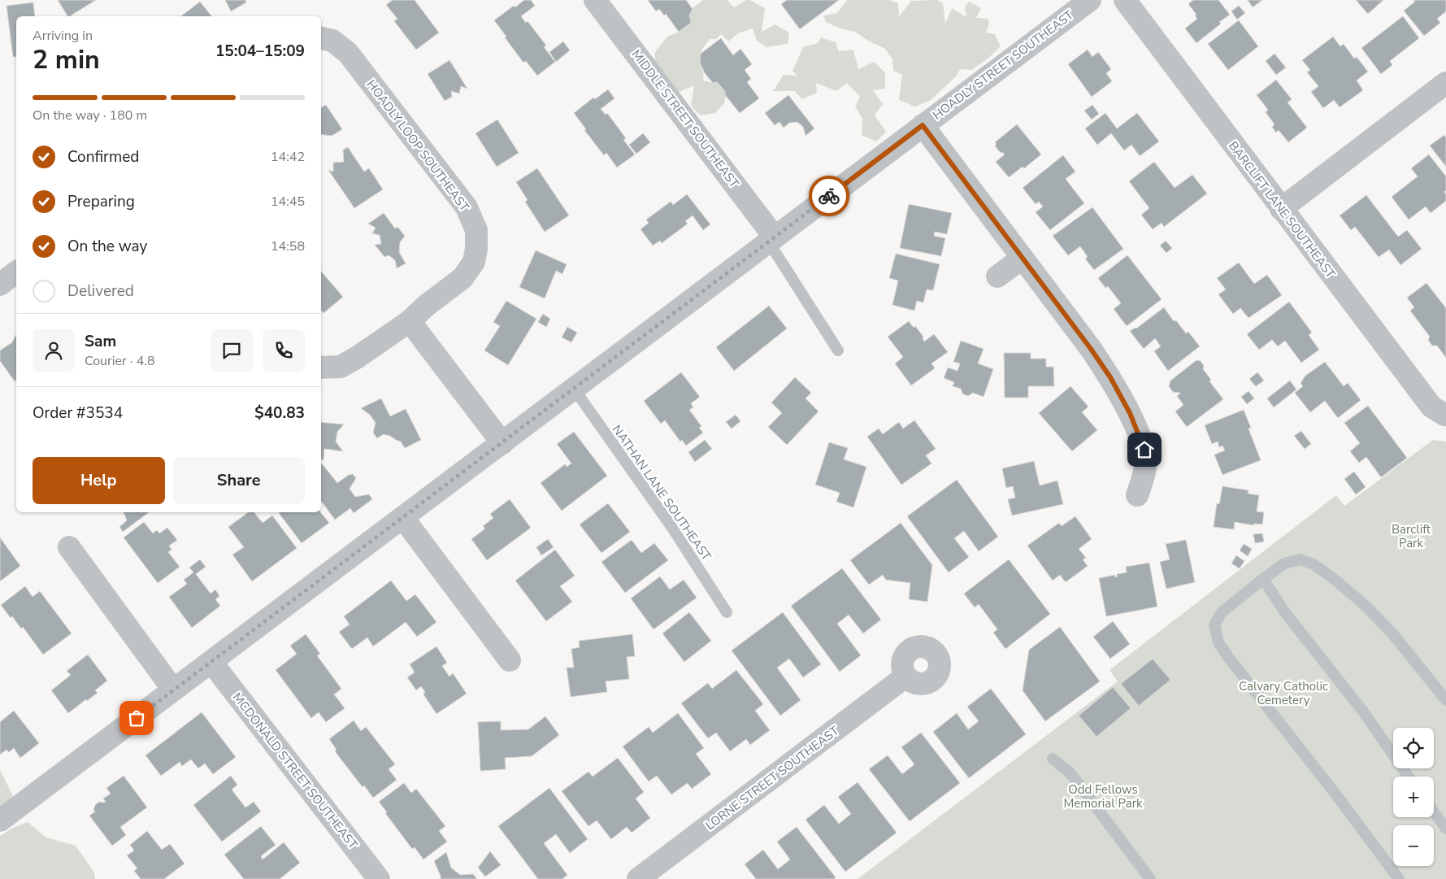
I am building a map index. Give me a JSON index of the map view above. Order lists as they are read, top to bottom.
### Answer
{
  "streets": {
    "street": [
      "HOADLY STREET SOUTHEAST",
      "MIDDLE STREET SOUTHEAST",
      "HOADLY LOOP SOUTHEAST",
      "BARCLIFT LANE SOUTHEAST",
      "MCDONALD STREET SOUTHEAST",
      "LORNE STREET SOUTHEAST"
    ],
    "lane": ["NATHAN LANE SOUTHEAST"]
  },
  "crossings": [
    ["HOADLY STREET SOUTHEAST", "MIDDLE STREET SOUTHEAST"],
    ["HOADLY STREET SOUTHEAST", "NATHAN LANE SOUTHEAST"],
    ["HOADLY STREET SOUTHEAST", "MCDONALD STREET SOUTHEAST"]
  ],
  "parks": ["Barclift Park", "Calvary Catholic Cemetery", "Odd Fellows Memorial Park"],
  "page": {
    "heading": ["2 min", "Arriving in", "15:04–15:09"],
    "panel": [
      "Sam",
      "Courier · 4.8",
      "Order #3534",
      "$40.83"
    ],
    "bar": "On the way · 180 m",
    "list": [
      ["Confirmed", "14:42"],
      ["Preparing", "14:45"],
      ["On the way", "14:58"],
      "Delivered"
    ],
    "buttons": ["Help", "Share"],
    "map_buttons": ["+", "−"]
  }
}
